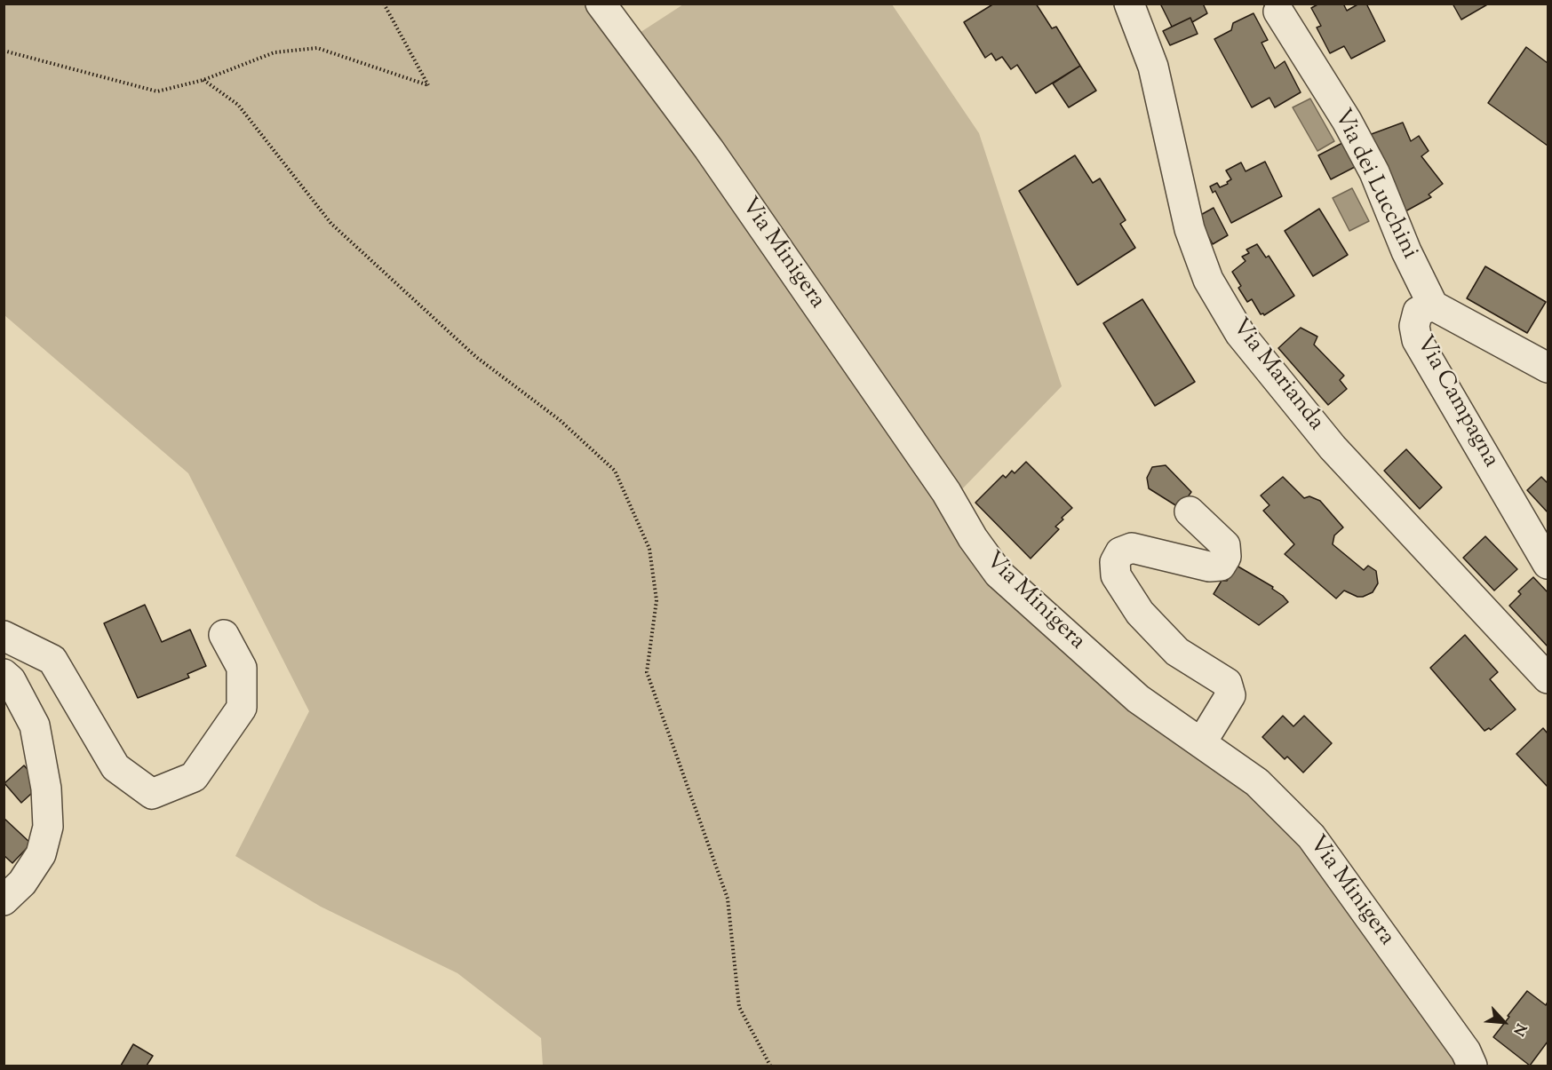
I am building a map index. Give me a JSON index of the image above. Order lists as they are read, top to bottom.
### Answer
{
  "streets": {
    "street": [
      "Via dei Lucchini",
      "Via Minigera",
      "Via Marianda",
      "Via Campagna"
    ]
  },
  "crossings": [
    ["Via dei Lucchini", "Via Campagna"]
  ],
  "north": "bottom right"
}
